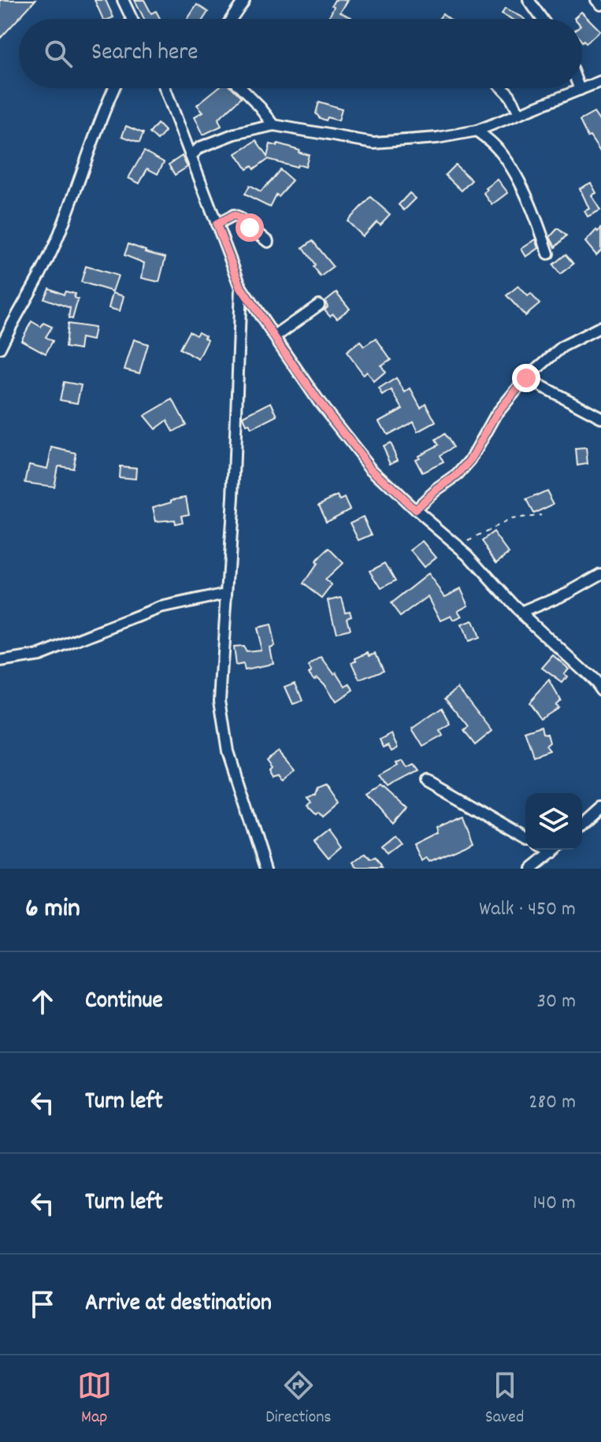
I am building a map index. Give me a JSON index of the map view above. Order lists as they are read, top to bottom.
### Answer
{
  "page": {
    "search": "Search here",
    "heading": ["6 min", "Walk · 450 m"],
    "list": [
      ["Continue", "30 m"],
      ["Turn left", "280 m"],
      ["Turn left", "140 m"],
      "Arrive at destination"
    ],
    "nav": ["Map", "Directions", "Saved"]
  }
}
